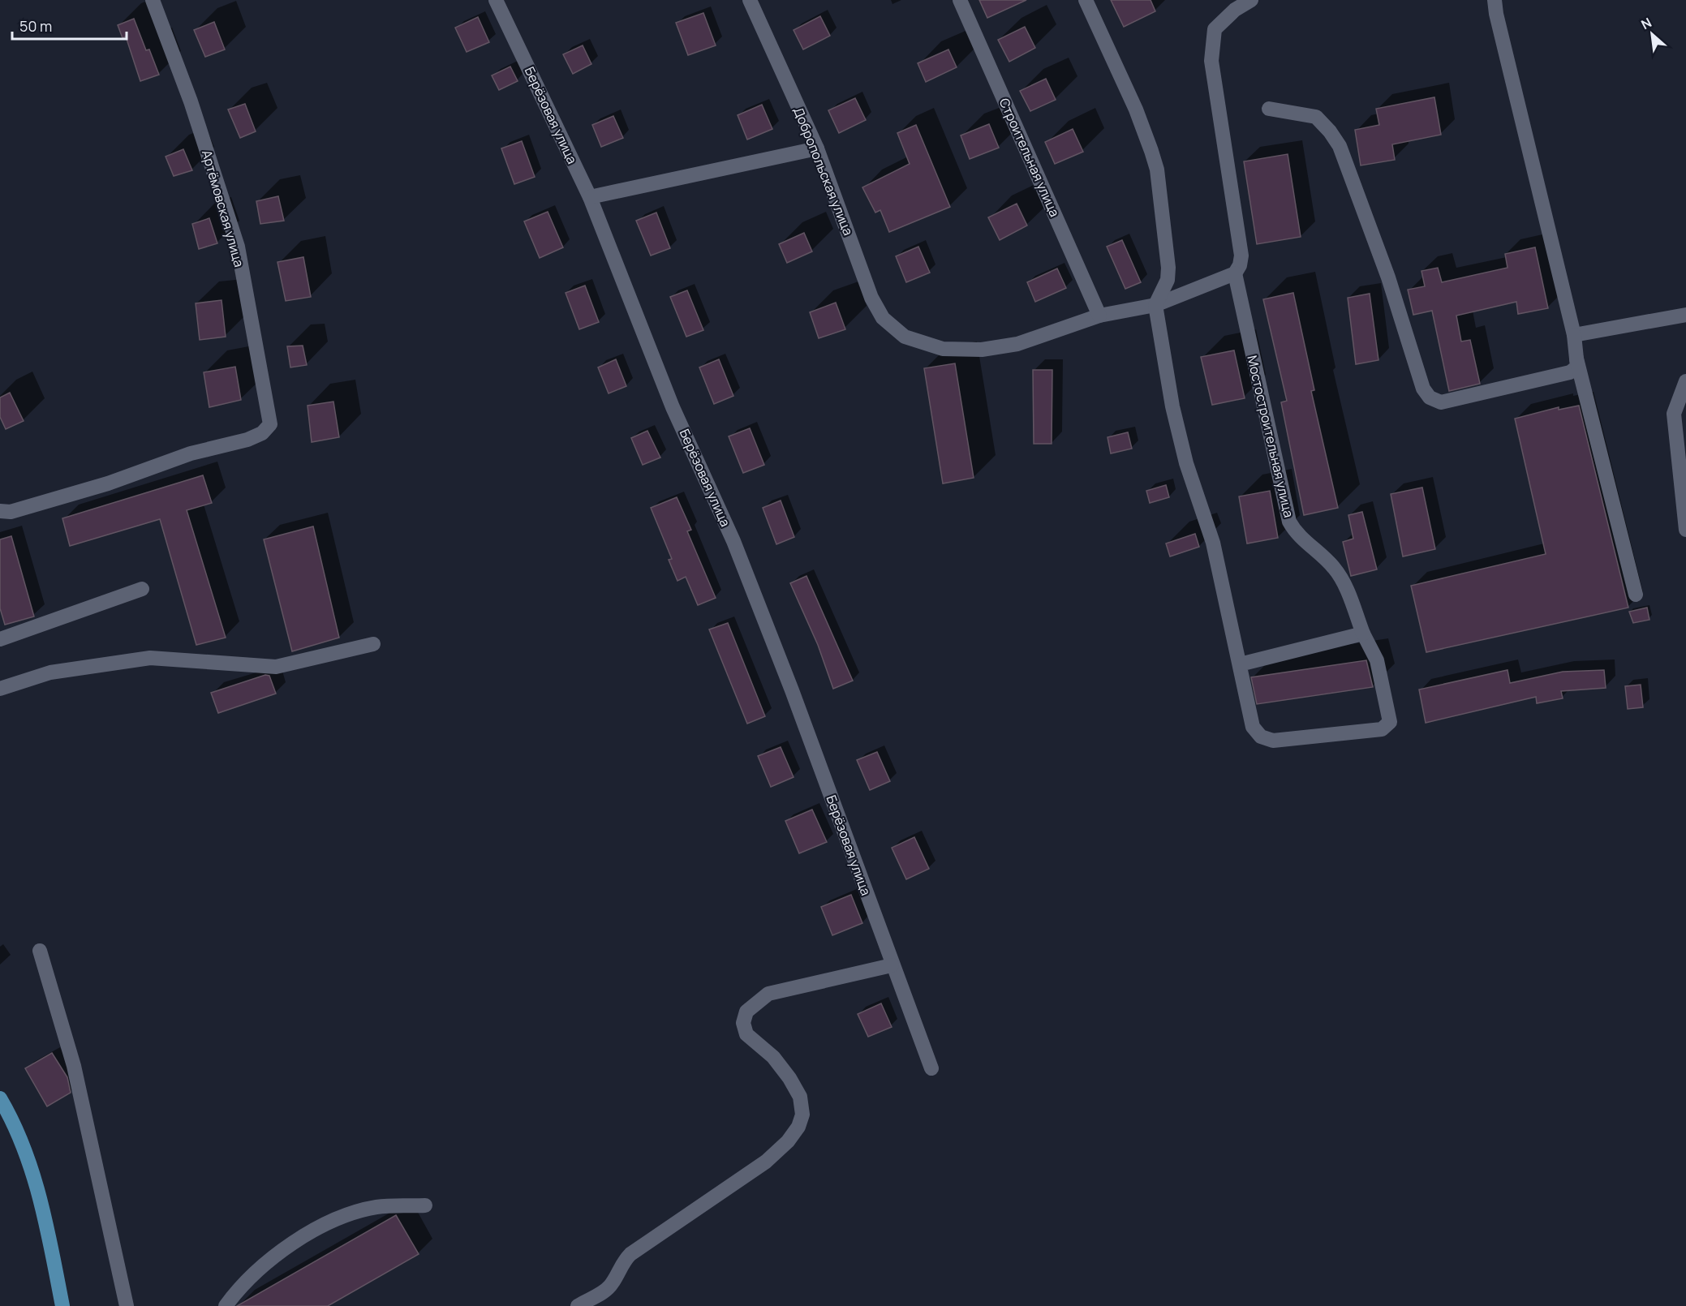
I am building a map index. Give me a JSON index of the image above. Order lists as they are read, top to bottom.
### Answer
{
  "streets": {
    "street": [
      "Берёзовая улица",
      "Строительная улица",
      "Добропольская улица",
      "Артёмовская улица",
      "Мостостроительная улица"
    ]
  },
  "crossings": [
    ["Строительная улица", "Добропольская улица"]
  ],
  "scale_bar": "50 m",
  "north": "top left"
}
